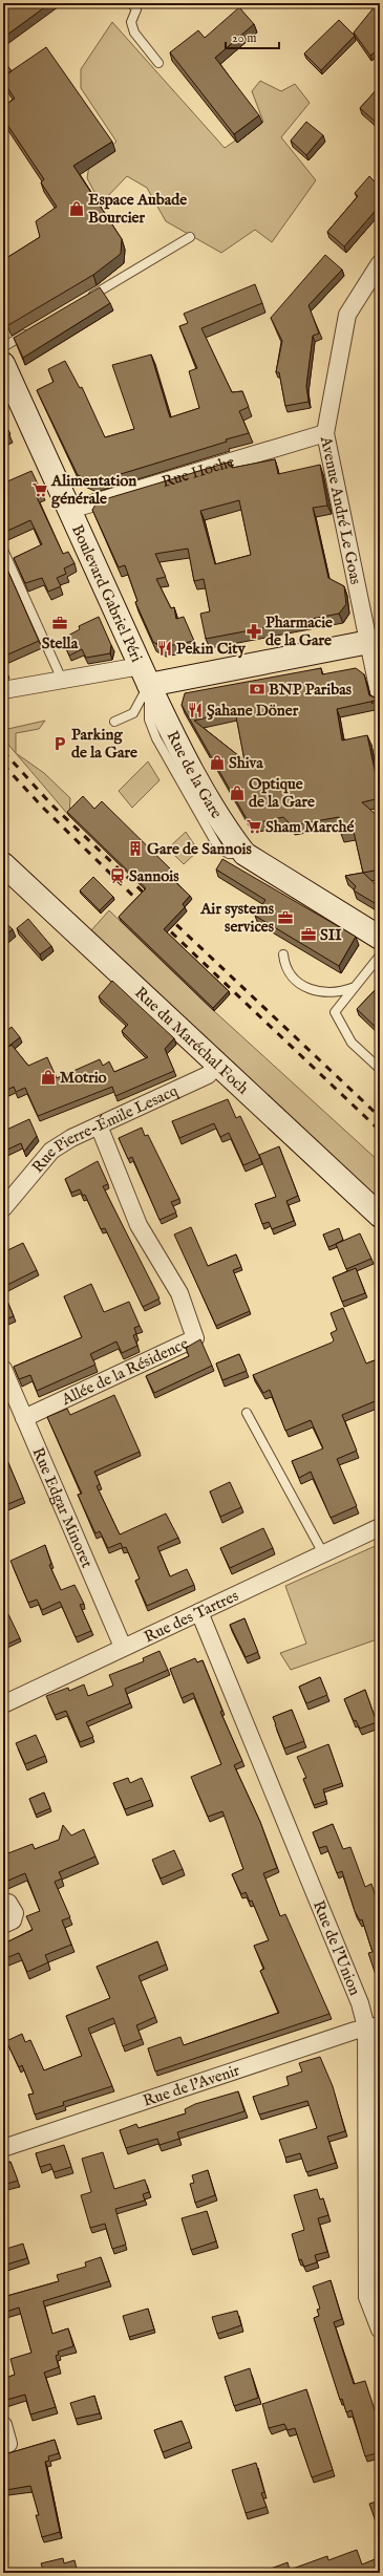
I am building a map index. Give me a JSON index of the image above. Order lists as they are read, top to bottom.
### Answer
{
  "streets": {
    "main road": ["Boulevard Gabriel Péri", "Rue de la Gare", "Rue du Maréchal Foch"],
    "street": [
      "Rue Hoche",
      "Avenue André Le Goas",
      "Rue Pierre-Émile Lesacq",
      "Allée de la Résidence",
      "Rue Edgar Minoret",
      "Rue des Tartres",
      "Rue de l'Union",
      "Rue de l'Avenir"
    ]
  },
  "crossings": [
    ["Rue Hoche", "Avenue André Le Goas"],
    ["Rue Hoche", "Boulevard Gabriel Péri"],
    ["Boulevard Gabriel Péri", "Rue de la Gare"],
    ["Rue du Maréchal Foch", "Rue Pierre-Émile Lesacq"],
    ["Rue Pierre-Émile Lesacq", "Allée de la Résidence"],
    ["Allée de la Résidence", "Rue Edgar Minoret"],
    ["Rue Edgar Minoret", "Rue des Tartres"],
    ["Rue des Tartres", "Rue de l'Union"],
    ["Rue de l'Union", "Rue de l'Avenir"]
  ],
  "places": {
    "shop": [
      "Espace Aubade Bourcier",
      "Shiva",
      "Optique de la Gare",
      "Motrio"
    ],
    "supermarket": ["Alimentation générale", "Sham Marché"],
    "office": ["Stella", "Air systems services", "SII"],
    "pharmacy": ["Pharmacie de la Gare"],
    "restaurant": ["Pekin City", "Şahane Döner"],
    "bank": ["BNP Paribas"],
    "parking": ["Parking de la Gare"],
    "building": ["Gare de Sannois"],
    "station": ["Sannois"]
  },
  "scale_bar": "20 m"
}
